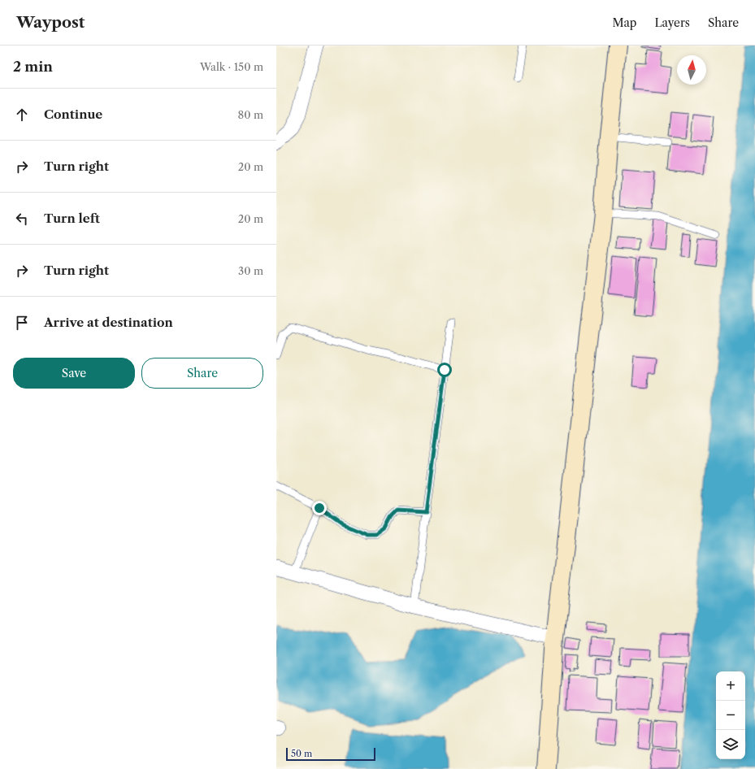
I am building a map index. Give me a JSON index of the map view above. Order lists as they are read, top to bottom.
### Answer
{
  "scale_bar": "50 m",
  "north": "top",
  "page": {
    "header": "Waypost",
    "nav": ["Map", "Layers", "Share"],
    "heading": ["2 min", "Walk · 150 m"],
    "list": [
      ["Continue", "80 m"],
      ["Turn right", "20 m"],
      ["Turn left", "20 m"],
      ["Turn right", "30 m"],
      "Arrive at destination"
    ],
    "buttons": ["Save", "Share"],
    "map_buttons": ["+", "−"],
    "scale": "50 m"
  }
}
